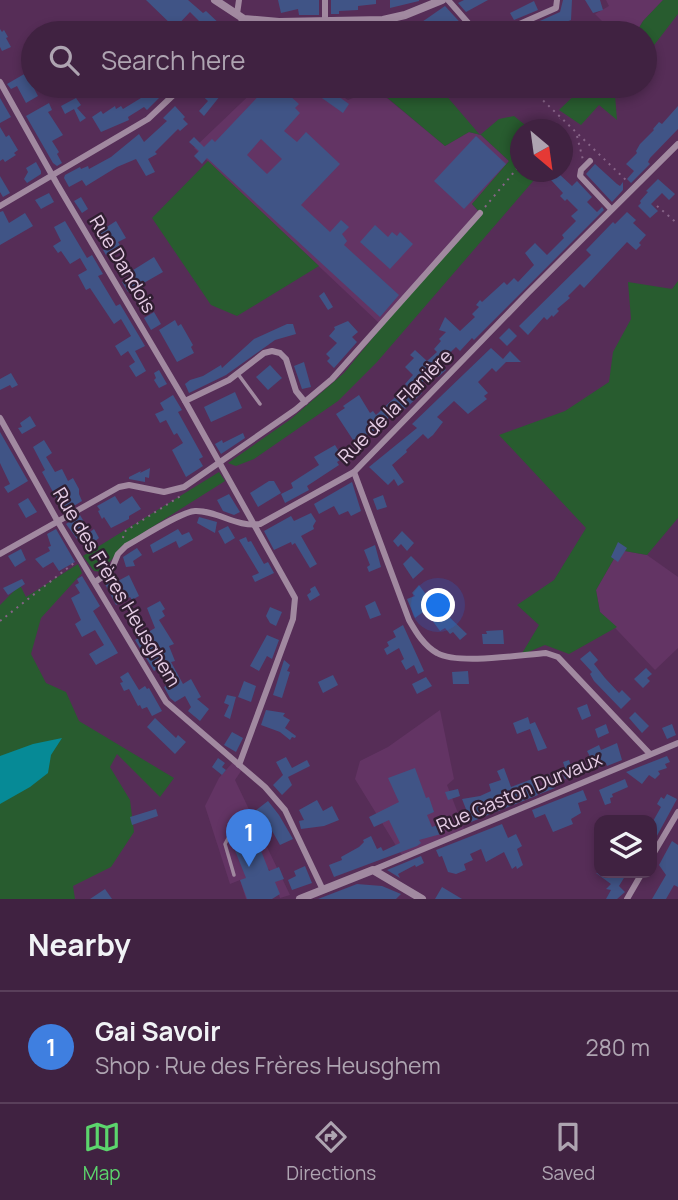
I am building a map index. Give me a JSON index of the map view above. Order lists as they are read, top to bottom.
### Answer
{
  "streets": {
    "street": [
      "Rue Dandois",
      "Rue de la Flanière",
      "Rue des Frères Heusghem",
      "Rue Gaston Durvaux"
    ]
  },
  "crossings": [
    ["Rue Dandois", "Rue de la Flanière"],
    ["Rue Dandois", "Rue des Frères Heusghem"]
  ],
  "north": "bottom right",
  "page": {
    "search": "Search here",
    "pins": "1",
    "heading": "Nearby",
    "list": [
      {
        "mark": "1",
        "name": "Gai Savoir",
        "note": "Shop · Rue des Frères Heusghem",
        "value": "280 m"
      }
    ],
    "nav": ["Map", "Directions", "Saved"]
  }
}
